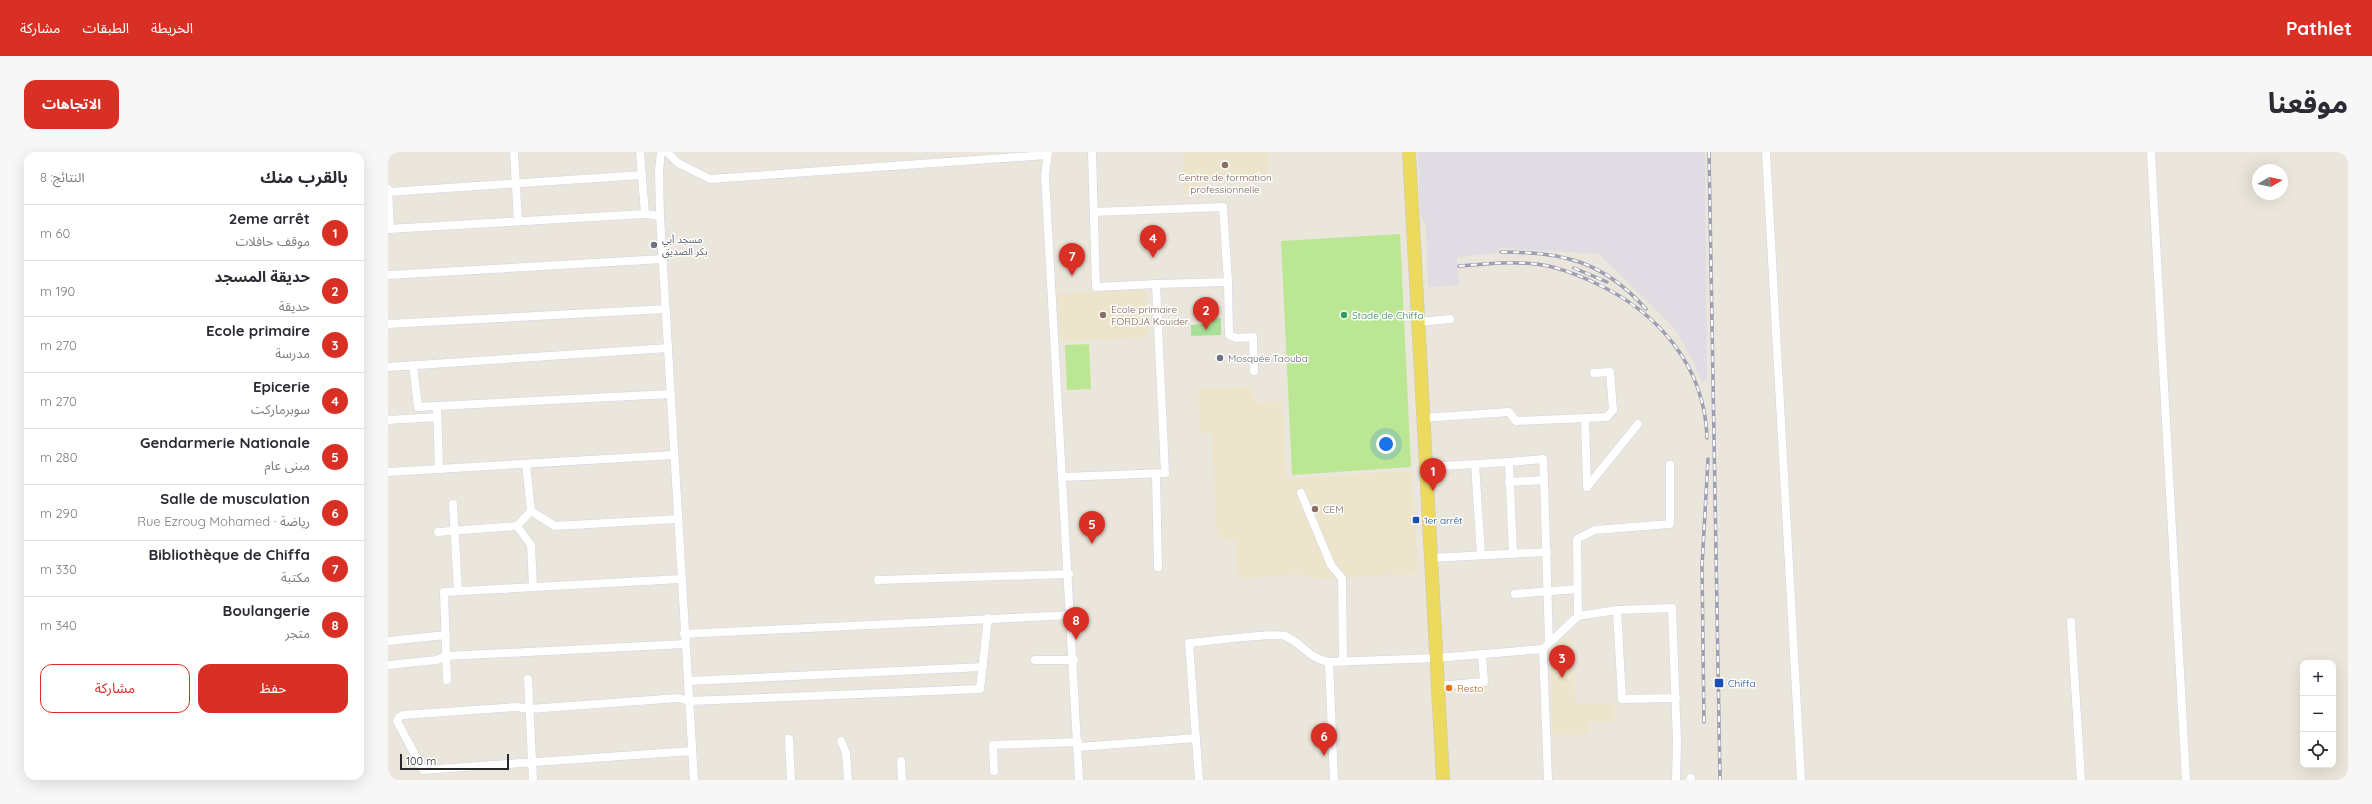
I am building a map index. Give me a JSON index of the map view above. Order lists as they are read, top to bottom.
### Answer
{
  "places": {
    "other": [
      "Centre de formation professionnelle",
      "مسجد أبي بكر الصديق",
      "Ecole primaire FORDJA Kouider",
      "Stade de Chiffa",
      "Mosquée Taouba",
      "CEM",
      "Resto"
    ],
    "transit": ["1er arrêt", "Chiffa"]
  },
  "scale_bar": "100 m",
  "north": "right",
  "page": {
    "header": "Pathlet",
    "nav": ["الخريطة", "الطبقات", "مشاركة"],
    "title": "موقعنا",
    "buttons": [
      "الاتجاهات",
      ["حفظ", "مشاركة"]
    ],
    "heading": ["بالقرب منك", "النتائج: 8"],
    "list": [
      {
        "mark": "1",
        "name": "2eme arrêt",
        "note": "موقف حافلات",
        "value": "60 m"
      },
      {
        "mark": "2",
        "name": "حديقة المسجد",
        "note": "حديقة",
        "value": "190 m"
      },
      {
        "mark": "3",
        "name": "Ecole primaire",
        "note": "مدرسة",
        "value": "270 m"
      },
      {
        "mark": "4",
        "name": "Epicerie",
        "note": "سوبرماركت",
        "value": "270 m"
      },
      {
        "mark": "5",
        "name": "Gendarmerie Nationale",
        "note": "مبنى عام",
        "value": "280 m"
      },
      {
        "mark": "6",
        "name": "Salle de musculation",
        "note": "رياضة · Rue Ezroug Mohamed",
        "value": "290 m"
      },
      {
        "mark": "7",
        "name": "Bibliothèque de Chiffa",
        "note": "مكتبة",
        "value": "330 m"
      },
      {
        "mark": "8",
        "name": "Boulangerie",
        "note": "متجر",
        "value": "340 m"
      }
    ],
    "pins": [
      "4",
      "7",
      "2",
      "1",
      "5",
      "8",
      "3",
      "6"
    ],
    "map_buttons": ["+", "−"],
    "scale": "100 m"
  }
}
